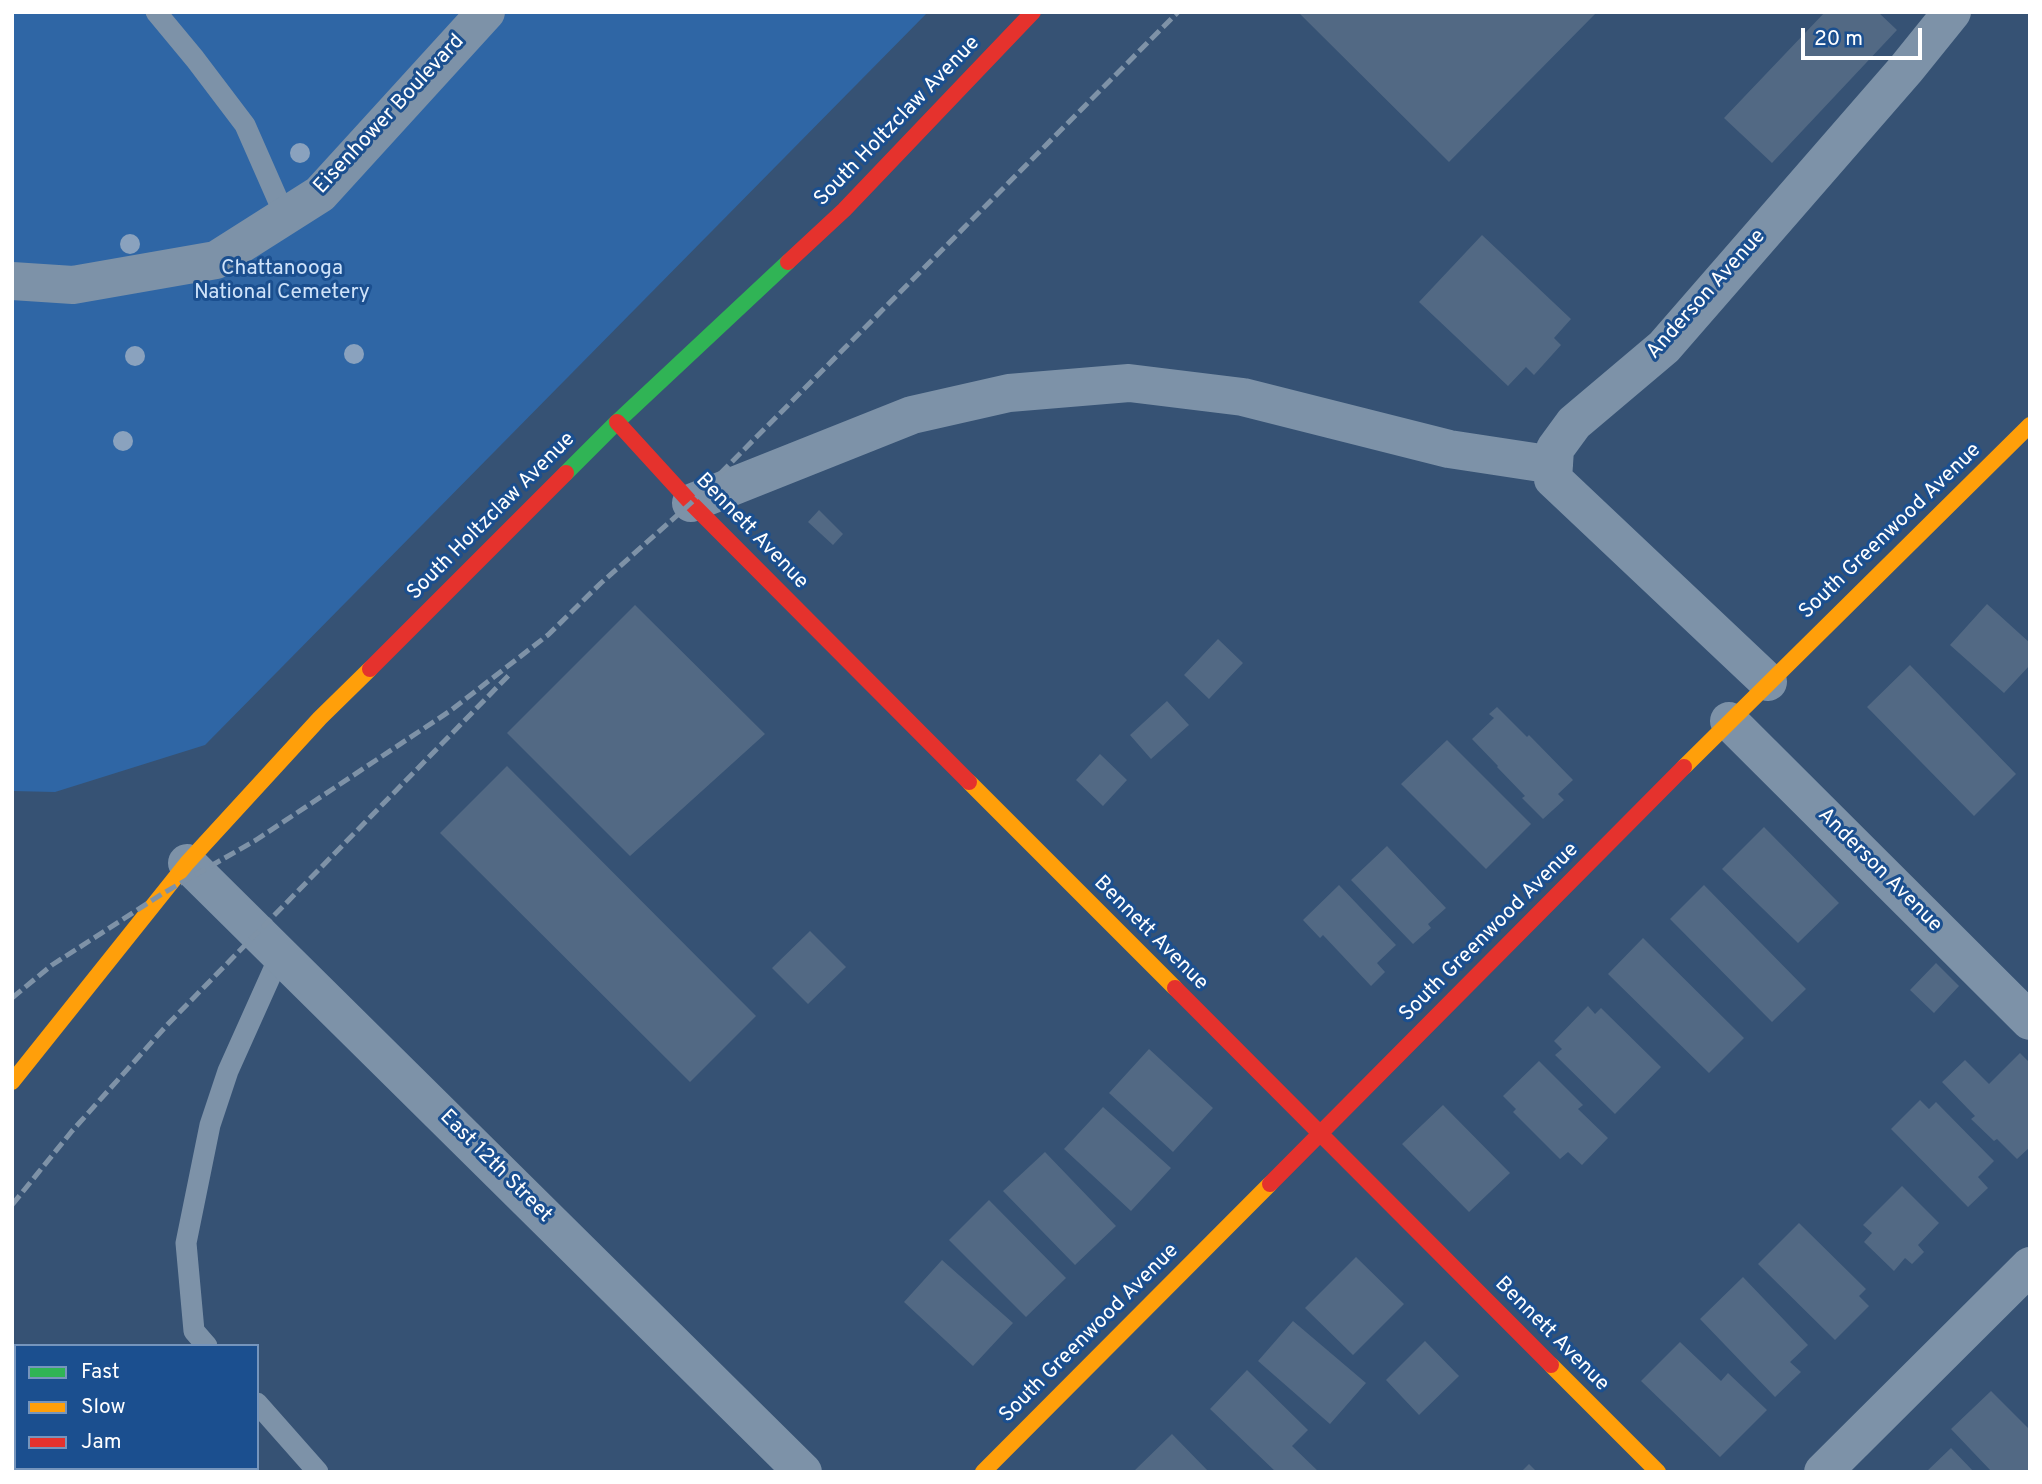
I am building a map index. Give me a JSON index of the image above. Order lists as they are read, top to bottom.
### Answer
{
  "streets": {
    "street": [
      "Eisenhower Boulevard",
      "South Holtzclaw Avenue",
      "Anderson Avenue",
      "Bennett Avenue",
      "South Greenwood Avenue",
      "East 12th Street"
    ]
  },
  "crossings": [
    ["South Holtzclaw Avenue", "Bennett Avenue"],
    ["South Holtzclaw Avenue", "East 12th Street"],
    ["Anderson Avenue", "South Greenwood Avenue"],
    ["Bennett Avenue", "South Greenwood Avenue"]
  ],
  "parks": ["Chattanooga National Cemetery"],
  "legend": ["Fast", "Slow", "Jam"],
  "scale_bar": "20 m"
}
